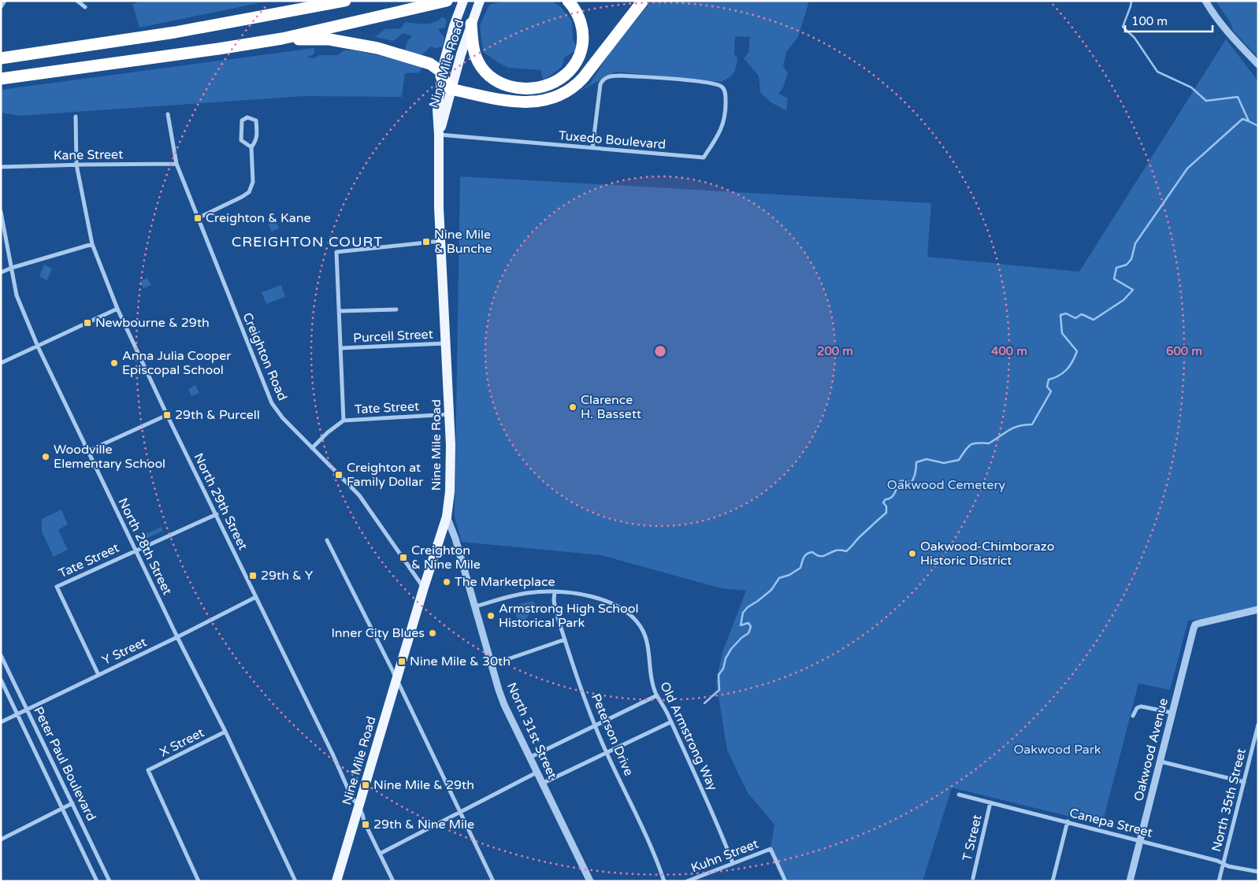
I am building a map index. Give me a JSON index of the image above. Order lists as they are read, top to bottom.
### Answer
{
  "streets": {
    "main road": ["Nine Mile Road"],
    "street": [
      "Tuxedo Boulevard",
      "Kane Street",
      "Purcell Street",
      "Creighton Road",
      "Tate Street",
      "North 29th Street",
      "North 28th Street",
      "Y Street",
      "North 31st Street",
      "Peterson Drive",
      "Old Armstrong Way",
      "X Street",
      "Oakwood Avenue",
      "Peter Paul Boulevard",
      "North 35th Street",
      "Canepa Street",
      "T Street",
      "Kuhn Street"
    ]
  },
  "crossings": [
    ["Nine Mile Road", "Tuxedo Boulevard"],
    ["Nine Mile Road", "Purcell Street"],
    ["Nine Mile Road", "Creighton Road"],
    ["Nine Mile Road", "Tate Street"],
    ["Nine Mile Road", "North 29th Street"],
    ["Nine Mile Road", "North 31st Street"],
    ["Kane Street", "Creighton Road"],
    ["Kane Street", "North 29th Street"],
    ["Creighton Road", "Tate Street"],
    ["Tate Street", "North 29th Street"],
    ["Tate Street", "North 28th Street"],
    ["Tate Street", "Y Street"],
    ["North 29th Street", "Y Street"],
    ["North 28th Street", "Y Street"],
    ["North 28th Street", "X Street"],
    ["Y Street", "Peter Paul Boulevard"],
    ["North 31st Street", "Old Armstrong Way"],
    ["Peterson Drive", "Old Armstrong Way"],
    ["Old Armstrong Way", "Kuhn Street"],
    ["Oakwood Avenue", "Canepa Street"],
    ["North 35th Street", "Canepa Street"],
    ["Canepa Street", "T Street"]
  ],
  "districts": ["CREIGHTON COURT"],
  "parks": ["Oakwood Cemetery", "Oakwood Park"],
  "places": {
    "transit": [
      "Creighton & Kane",
      "Nine Mile & Bunche",
      "Newbourne & 29th",
      "29th & Purcell",
      "Creighton at Family Dollar",
      "Creighton & Nine Mile",
      "29th & Y",
      "Nine Mile & 30th",
      "Nine Mile & 29th",
      "29th & Nine Mile"
    ],
    "other": [
      "Anna Julia Cooper Episcopal School",
      "Clarence H. Bassett",
      "Woodville Elementary School",
      "Oakwood-Chimborazo Historic District",
      "The Marketplace",
      "Armstrong High School Historical Park",
      "Inner City Blues"
    ]
  },
  "scale_bar": "100 m",
  "rings": ["200 m", "400 m", "600 m"]
}
